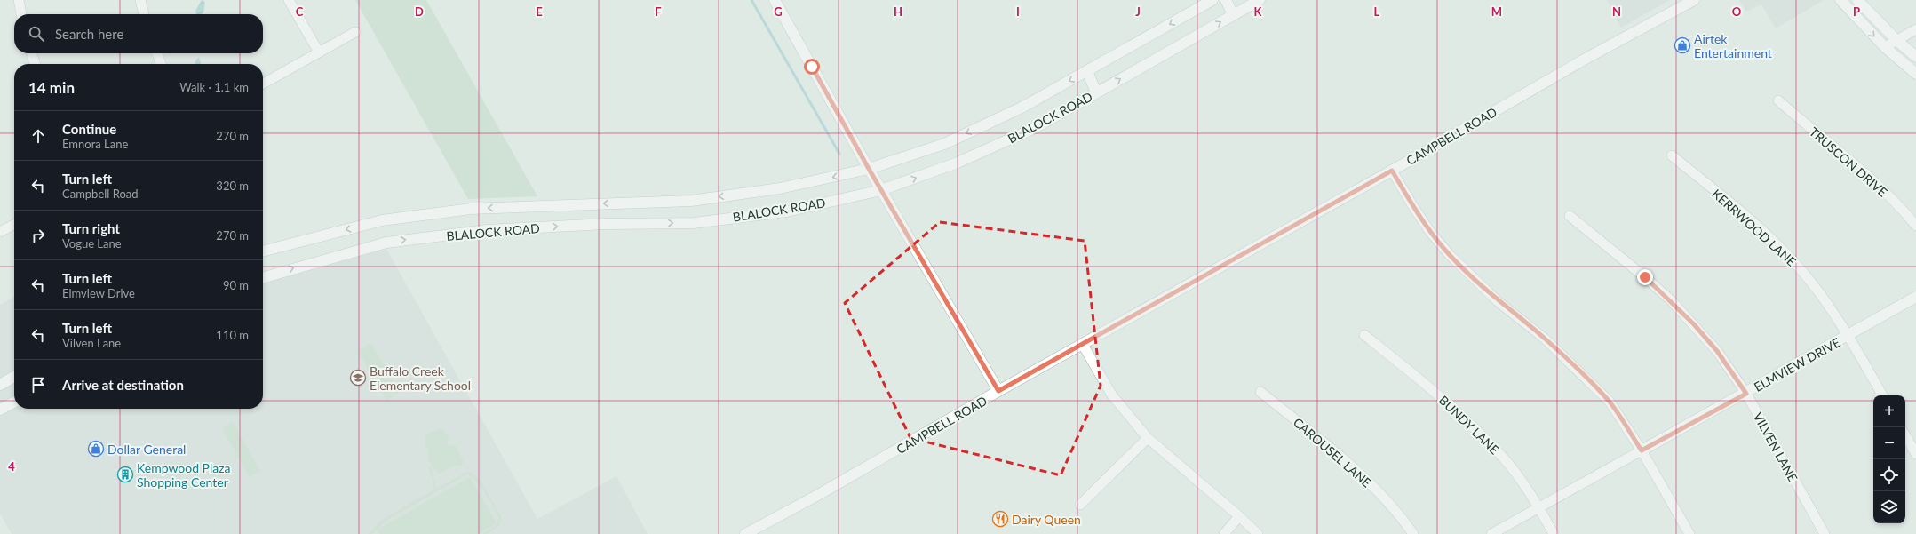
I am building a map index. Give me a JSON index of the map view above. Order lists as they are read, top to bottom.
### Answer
{
  "streets": {
    "main road": ["BLALOCK ROAD", "CAMPBELL ROAD", "ELMVIEW DRIVE"],
    "street": [
      "TRUSCON DRIVE",
      "KERRWOOD LANE",
      "BUNDY LANE",
      "VILVEN LANE",
      "CAROUSEL LANE"
    ]
  },
  "crossings": [
    ["KERRWOOD LANE", "ELMVIEW DRIVE"],
    ["ELMVIEW DRIVE", "BUNDY LANE"],
    ["ELMVIEW DRIVE", "VILVEN LANE"]
  ],
  "places": {
    "shop": ["Airtek Entertainment", "Dollar General"],
    "school or university": ["Buffalo Creek Elementary School"],
    "building": ["Kempwood Plaza Shopping Center"],
    "restaurant": ["Dairy Queen"]
  },
  "page": {
    "search": "Search here",
    "heading": ["14 min", "Walk · 1.1 km"],
    "list": [
      ["Continue", "Emnora Lane", "270 m"],
      ["Turn left", "Campbell Road", "320 m"],
      ["Turn right", "Vogue Lane", "270 m"],
      ["Turn left", "Elmview Drive", "90 m"],
      ["Turn left", "Vilven Lane", "110 m"],
      "Arrive at destination"
    ],
    "map_buttons": ["+", "−"]
  },
  "grid": {
    "columns": [
      "C",
      "D",
      "E",
      "F",
      "G",
      "H",
      "I",
      "J",
      "K",
      "L",
      "M",
      "N",
      "O",
      "P"
    ],
    "rows": ["4"]
  }
}
